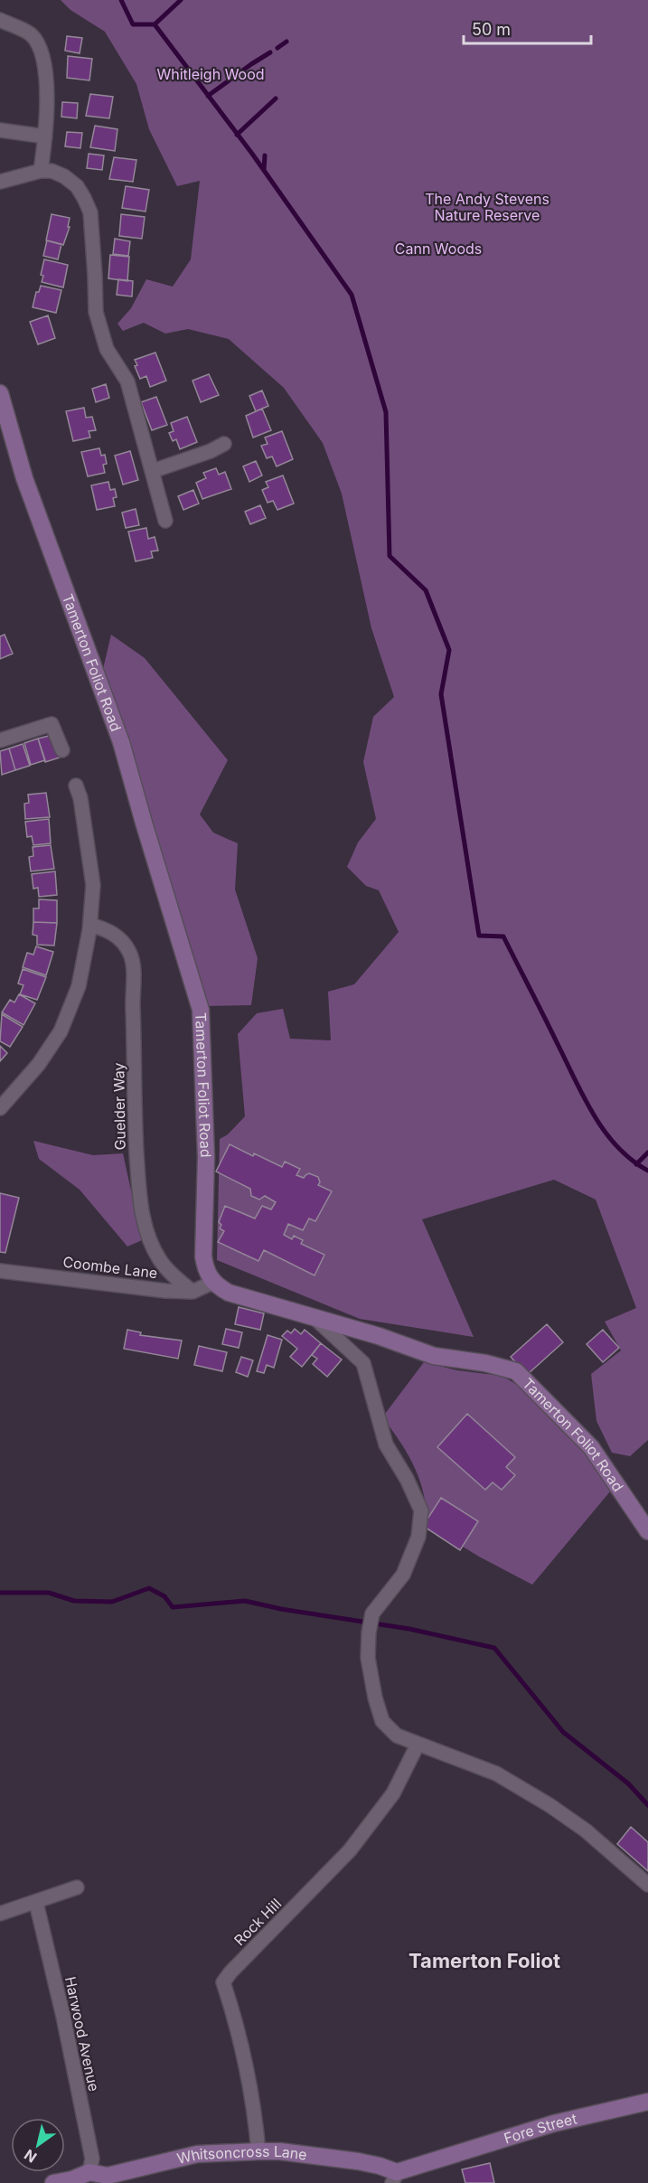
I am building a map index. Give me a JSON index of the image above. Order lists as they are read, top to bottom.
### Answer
{
  "streets": {
    "street": [
      "Tamerton Foliot Road",
      "Guelder Way",
      "Coombe Lane",
      "Rock Hill",
      "Harwood Avenue",
      "Fore Street",
      "Whitsoncross Lane"
    ]
  },
  "crossings": [
    ["Tamerton Foliot Road", "Coombe Lane"],
    ["Guelder Way", "Coombe Lane"],
    ["Rock Hill", "Whitsoncross Lane"],
    ["Harwood Avenue", "Whitsoncross Lane"],
    ["Fore Street", "Whitsoncross Lane"]
  ],
  "districts": ["Tamerton Foliot"],
  "parks": ["Whitleigh Wood", "The Andy Stevens Nature Reserve", "Cann Woods"],
  "scale_bar": "50 m",
  "north": "bottom left"
}
